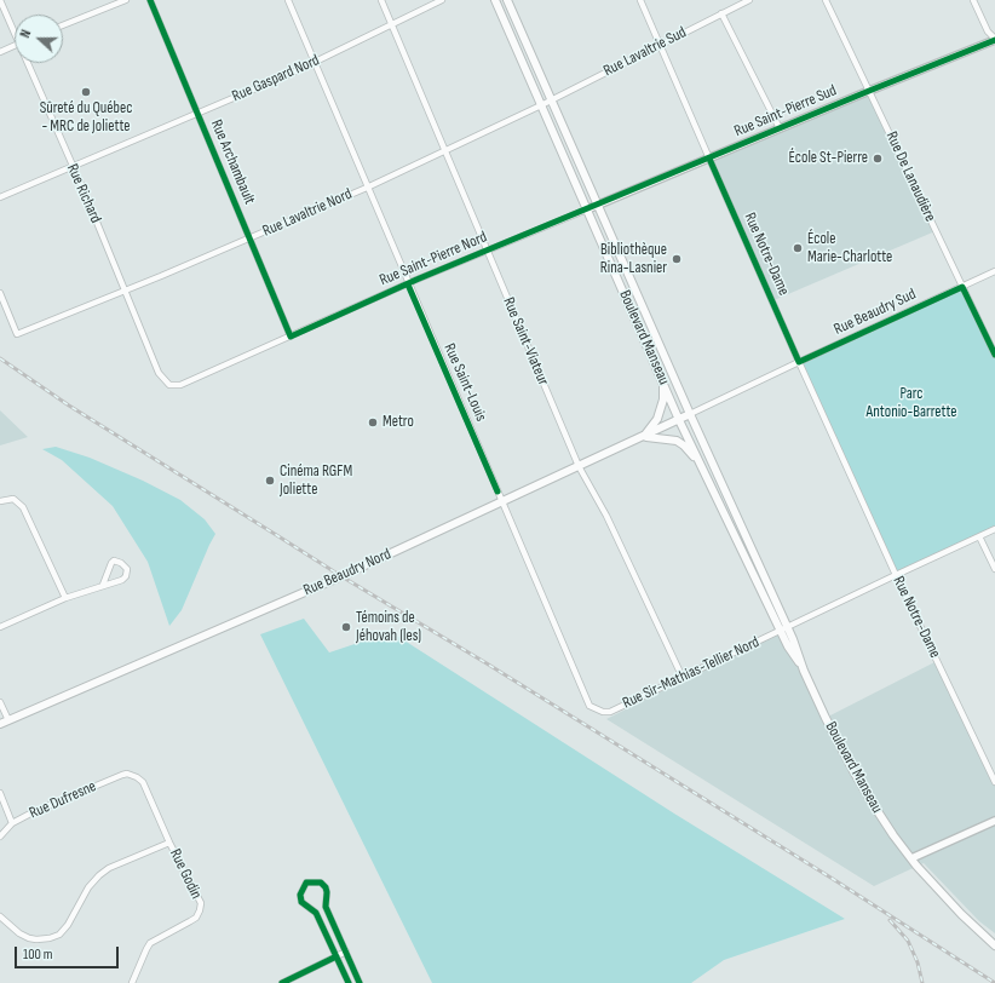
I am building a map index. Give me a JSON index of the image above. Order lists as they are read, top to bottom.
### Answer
{
  "streets": {
    "main road": ["Boulevard Manseau", "Rue Beaudry Nord"],
    "street": [
      "Rue Lavaltrie Sud",
      "Rue Gaspard Nord",
      "Rue Saint-Pierre Sud",
      "Rue Archambault",
      "Rue De Lanaudière",
      "Rue Richard",
      "Rue Lavaltrie Nord",
      "Rue Notre-Dame",
      "Rue Saint-Pierre Nord",
      "Rue Beaudry Sud",
      "Rue Saint-Viateur",
      "Rue Saint-Louis",
      "Rue Sir-Mathias-Tellier Nord",
      "Rue Dufresne",
      "Rue Godin"
    ]
  },
  "crossings": [
    ["Rue Lavaltrie Sud", "Rue Lavaltrie Nord"],
    ["Rue Lavaltrie Sud", "Rue Notre-Dame"],
    ["Rue Lavaltrie Sud", "Boulevard Manseau"],
    ["Rue Gaspard Nord", "Rue Archambault"],
    ["Rue Gaspard Nord", "Rue Richard"],
    ["Rue Gaspard Nord", "Rue Saint-Viateur"],
    ["Rue Gaspard Nord", "Rue Saint-Louis"],
    ["Rue Saint-Pierre Sud", "Rue De Lanaudière"],
    ["Rue Saint-Pierre Sud", "Rue Notre-Dame"],
    ["Rue Saint-Pierre Sud", "Rue Saint-Pierre Nord"],
    ["Rue Saint-Pierre Sud", "Boulevard Manseau"],
    ["Rue Archambault", "Rue Lavaltrie Nord"],
    ["Rue Archambault", "Rue Saint-Pierre Nord"],
    ["Rue De Lanaudière", "Rue Beaudry Sud"],
    ["Rue Richard", "Rue Lavaltrie Nord"],
    ["Rue Richard", "Rue Saint-Pierre Nord"],
    ["Rue Lavaltrie Nord", "Boulevard Manseau"],
    ["Rue Lavaltrie Nord", "Rue Saint-Viateur"],
    ["Rue Lavaltrie Nord", "Rue Saint-Louis"],
    ["Rue Notre-Dame", "Rue Beaudry Sud"],
    ["Rue Notre-Dame", "Rue Sir-Mathias-Tellier Nord"],
    ["Rue Saint-Pierre Nord", "Boulevard Manseau"],
    ["Rue Saint-Pierre Nord", "Rue Saint-Viateur"],
    ["Rue Saint-Pierre Nord", "Rue Saint-Louis"],
    ["Rue Beaudry Sud", "Boulevard Manseau"],
    ["Rue Beaudry Sud", "Rue Beaudry Nord"],
    ["Boulevard Manseau", "Rue Beaudry Nord"],
    ["Boulevard Manseau", "Rue Sir-Mathias-Tellier Nord"],
    ["Rue Saint-Viateur", "Rue Beaudry Nord"],
    ["Rue Saint-Viateur", "Rue Sir-Mathias-Tellier Nord"],
    ["Rue Saint-Louis", "Rue Beaudry Nord"],
    ["Rue Saint-Louis", "Rue Sir-Mathias-Tellier Nord"],
    ["Rue Dufresne", "Rue Godin"]
  ],
  "parks": ["Parc Antonio-Barrette"],
  "places": [
    "Sûreté du Québec - MRC de Joliette",
    "École St-Pierre",
    "École Marie-Charlotte",
    "Bibliothèque Rina-Lasnier",
    "Metro",
    "Cinéma RGFM Joliette",
    "Témoins de Jéhovah (les)"
  ],
  "scale_bar": "100 m",
  "north": "left"
}
